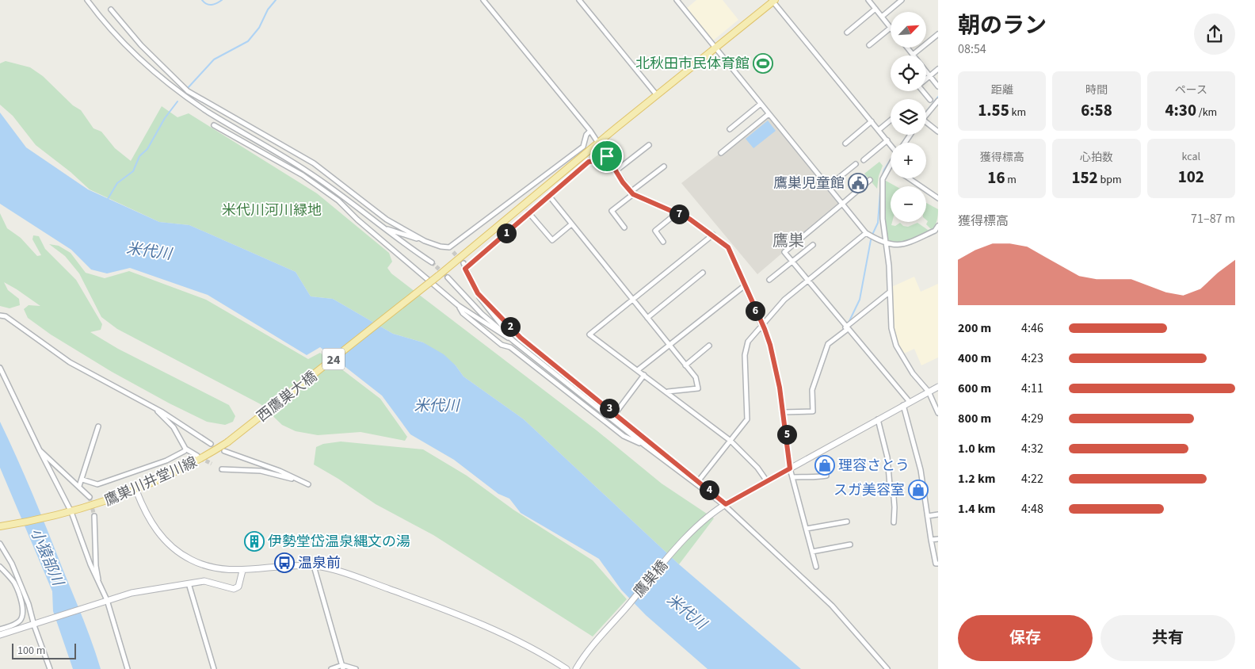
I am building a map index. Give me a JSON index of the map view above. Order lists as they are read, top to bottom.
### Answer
{
  "streets": {
    "main road": ["24", "西鷹巣大橋", "鷹巣川井堂川線"],
    "street": ["鷹巣橋"]
  },
  "crossings": [
    ["24", "西鷹巣大橋"],
    ["西鷹巣大橋", "鷹巣川井堂川線"]
  ],
  "districts": ["鷹巣"],
  "water": ["米代川", "小猿部川"],
  "parks": ["米代川河川緑地"],
  "places": {
    "sports": ["北秋田市民体育館"],
    "public building": ["鷹巣児童館"],
    "shop": ["理容さとう", "スガ美容室"],
    "building": ["伊勢堂岱温泉縄文の湯"],
    "bus stop": ["温泉前"]
  },
  "scale_bar": "100 m",
  "north": "top right",
  "page": {
    "heading": ["朝のラン", "08:54"],
    "map_buttons": ["+", "−"],
    "stats": [
      ["距離", "1.55 km"],
      ["時間", "6:58"],
      ["ペース", "4:30 /km"],
      ["獲得標高", "16 m"],
      ["心拍数", "152 bpm"],
      ["kcal", "102"]
    ],
    "chart": ["獲得標高", "71–87 m"],
    "pins": [
      "7",
      "1",
      "6",
      "2",
      "3",
      "5",
      "4"
    ],
    "list": [
      {
        "name": "200 m",
        "note": "4:46"
      },
      {
        "name": "400 m",
        "note": "4:23"
      },
      {
        "name": "600 m",
        "note": "4:11"
      },
      {
        "name": "800 m",
        "note": "4:29"
      },
      {
        "name": "1.0 km",
        "note": "4:32"
      },
      {
        "name": "1.2 km",
        "note": "4:22"
      },
      {
        "name": "1.4 km",
        "note": "4:48"
      }
    ],
    "buttons": ["保存", "共有"],
    "scale": "100 m"
  }
}
